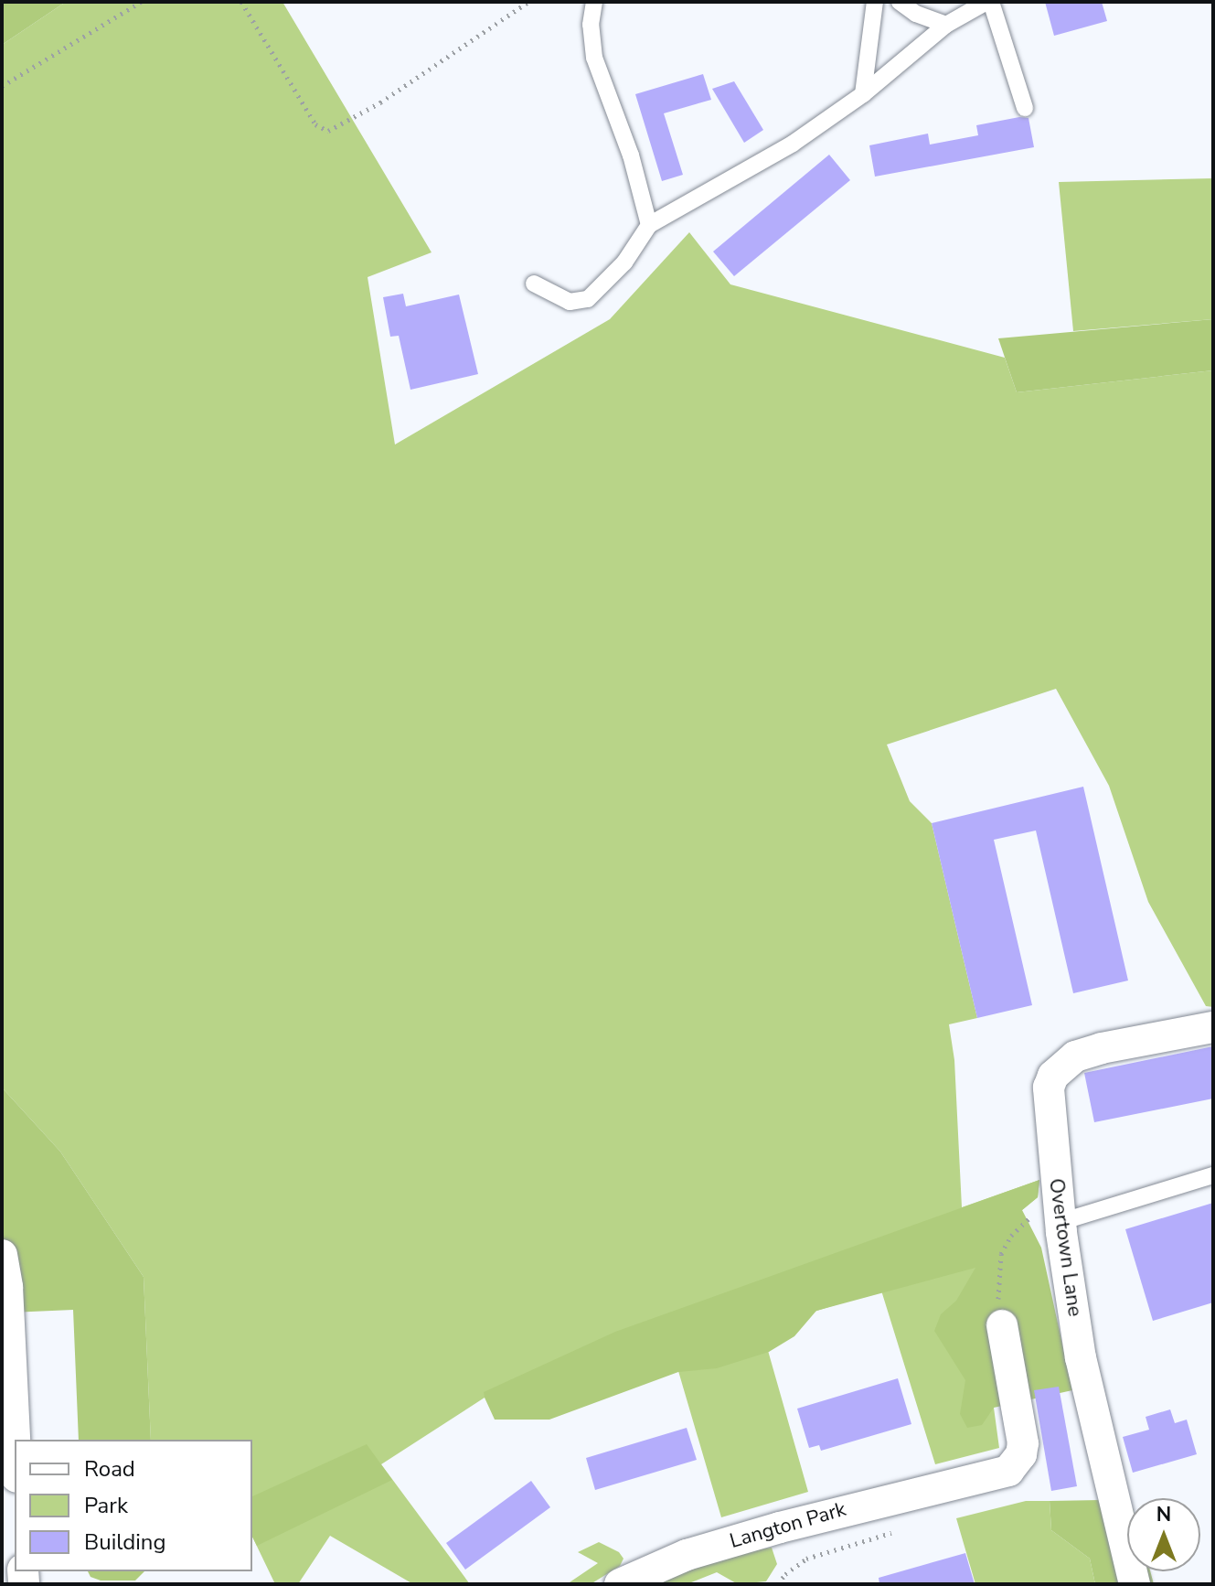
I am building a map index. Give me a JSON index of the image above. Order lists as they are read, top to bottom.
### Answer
{
  "streets": {
    "street": ["Overtown Lane", "Langton Park"]
  },
  "legend": ["Road", "Park", "Building"],
  "north": "top"
}
